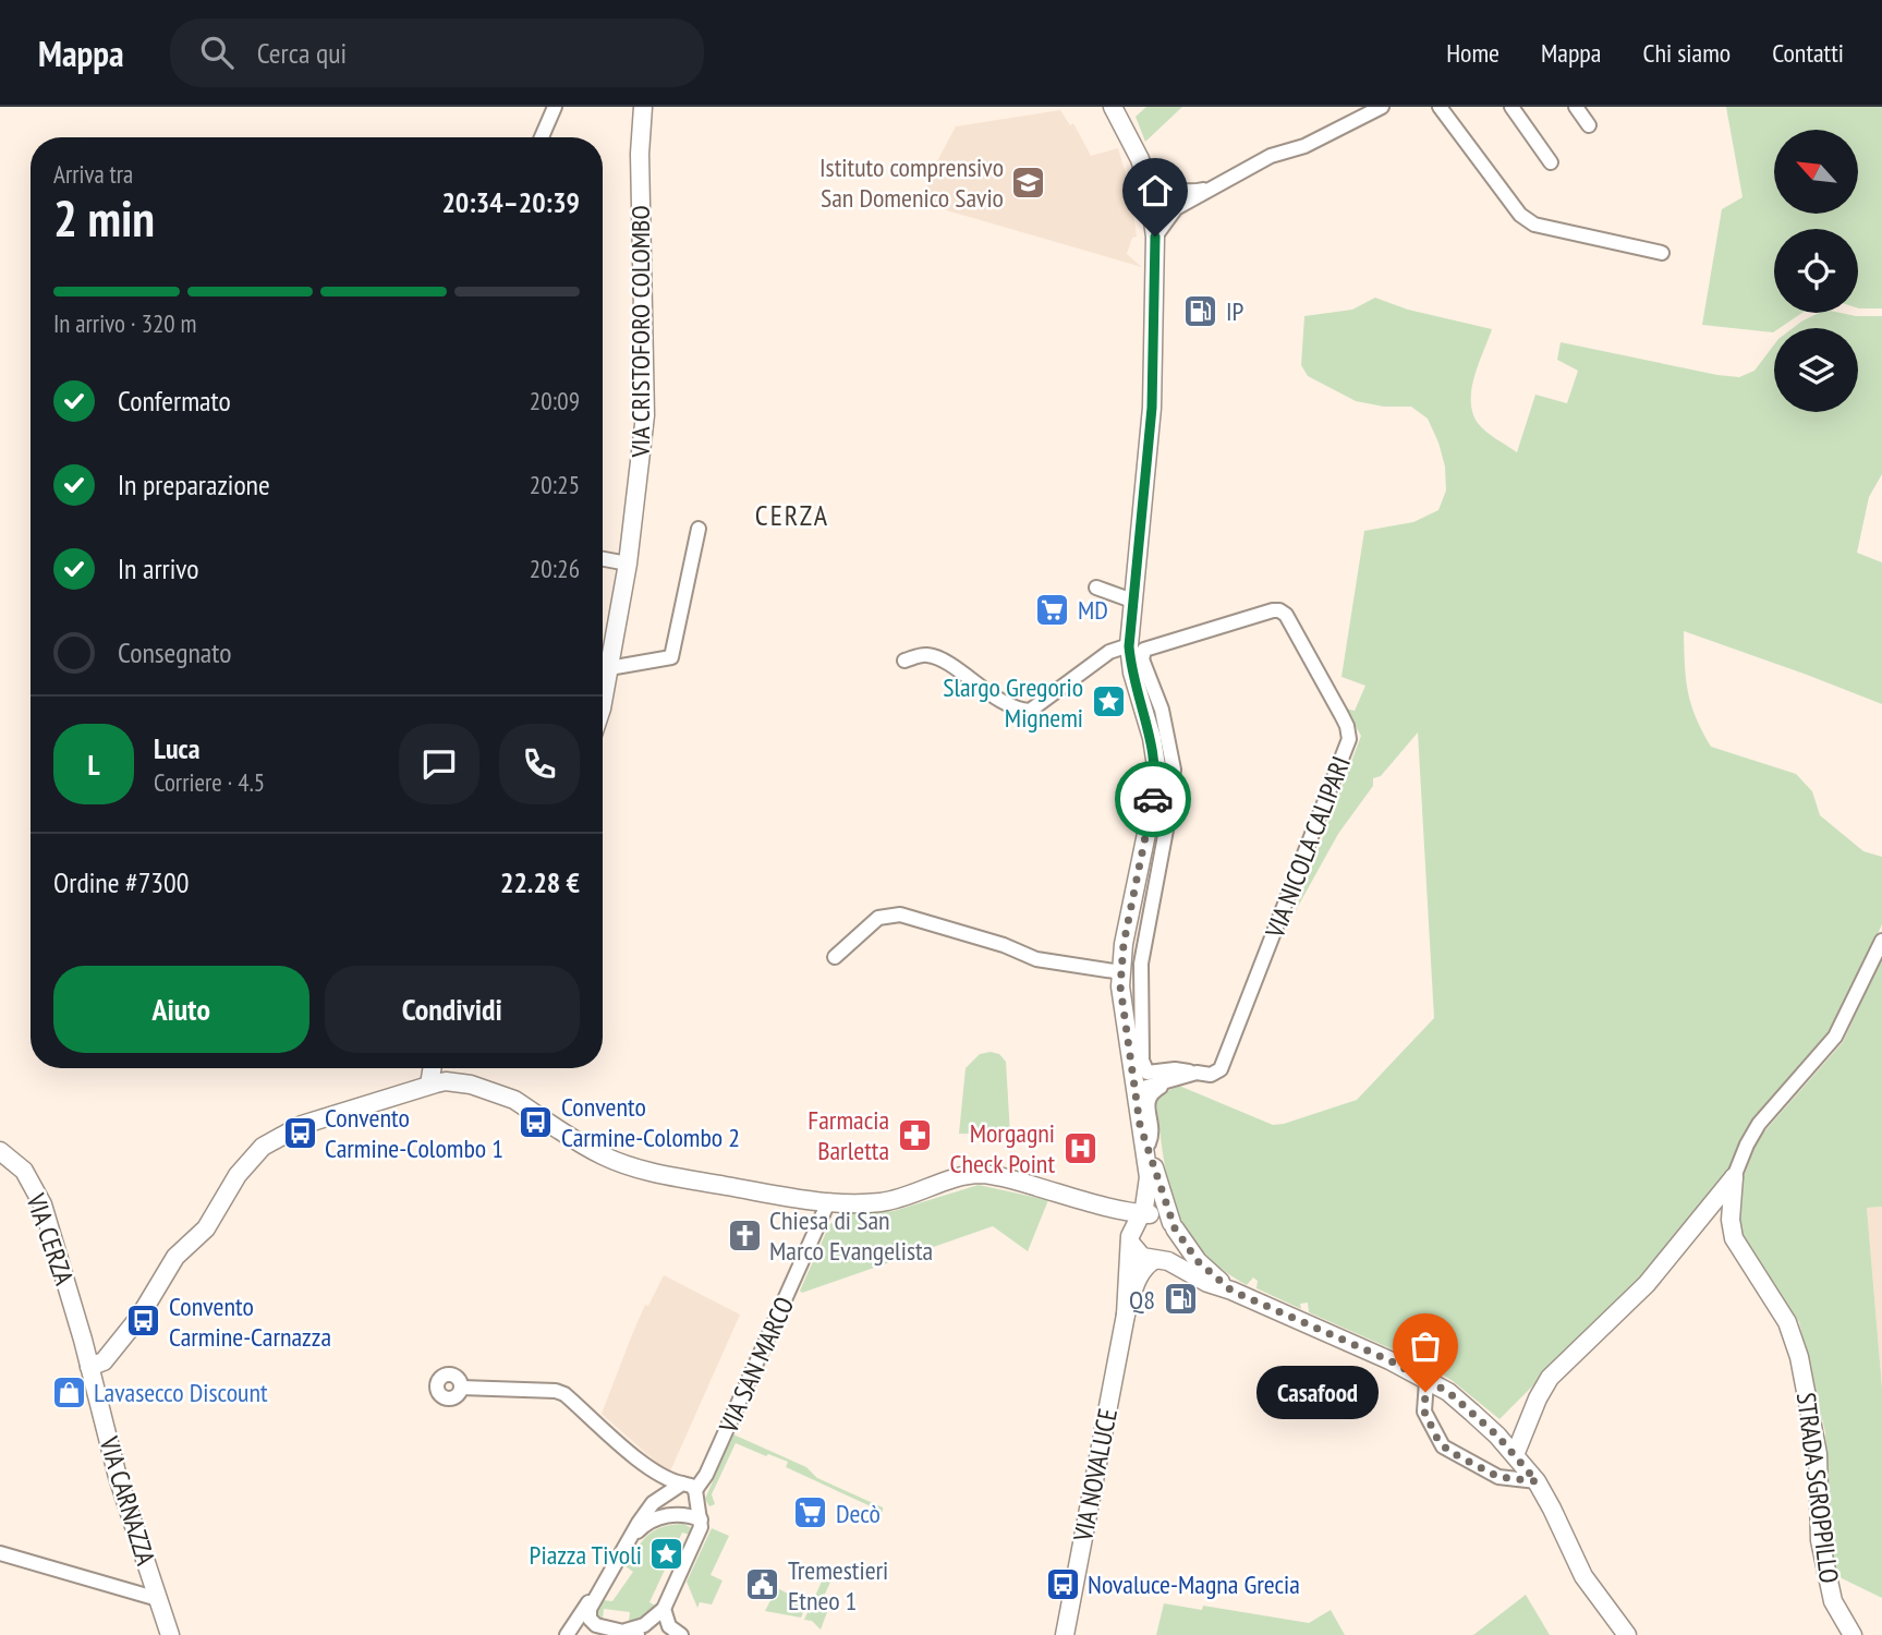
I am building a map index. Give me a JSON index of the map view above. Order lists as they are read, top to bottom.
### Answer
{
  "streets": {
    "main road": [
      "VIA CRISTOFORO COLOMBO",
      "VIA CERZA",
      "VIA NOVALUCE",
      "STRADA SGROPPILLO",
      "VIA CARNAZZA"
    ],
    "street": ["VIA NICOLA CALIPARI", "VIA SAN MARCO"]
  },
  "crossings": [
    ["VIA CERZA", "VIA CARNAZZA"]
  ],
  "districts": ["CERZA"],
  "places": {
    "school or university": ["Istituto comprensivo San Domenico Savio"],
    "fuel station": ["IP", "Q8"],
    "supermarket": ["MD", "Decò"],
    "place": ["Slargo Gregorio Mignemi", "Piazza Tivoli"],
    "bus stop": [
      "Convento Carmine-Colombo 2",
      "Convento Carmine-Colombo 1",
      "Convento Carmine-Carnazza",
      "Novaluce-Magna Grecia"
    ],
    "pharmacy": ["Farmacia Barletta"],
    "hospital": ["Morgagni Check Point"],
    "church": ["Chiesa di San Marco Evangelista"],
    "shop": ["Lavasecco Discount"],
    "other": ["Casafood"],
    "public building": ["Tremestieri Etneo 1"]
  },
  "north": "top left",
  "page": {
    "header": "Mappa",
    "search": "Cerca qui",
    "nav": [
      "Home",
      "Mappa",
      "Chi siamo",
      "Contatti"
    ],
    "heading": ["2 min", "Arriva tra", "20:34–20:39"],
    "panel": [
      "Luca",
      "Corriere · 4.5",
      "Ordine #7300",
      "22.28 €"
    ],
    "bar": "In arrivo · 320 m",
    "list": [
      ["Confermato", "20:09"],
      ["In preparazione", "20:25"],
      ["In arrivo", "20:26"],
      "Consegnato"
    ],
    "round": "L",
    "buttons": ["Aiuto", "Condividi"],
    "bubble": "Casafood"
  }
}
